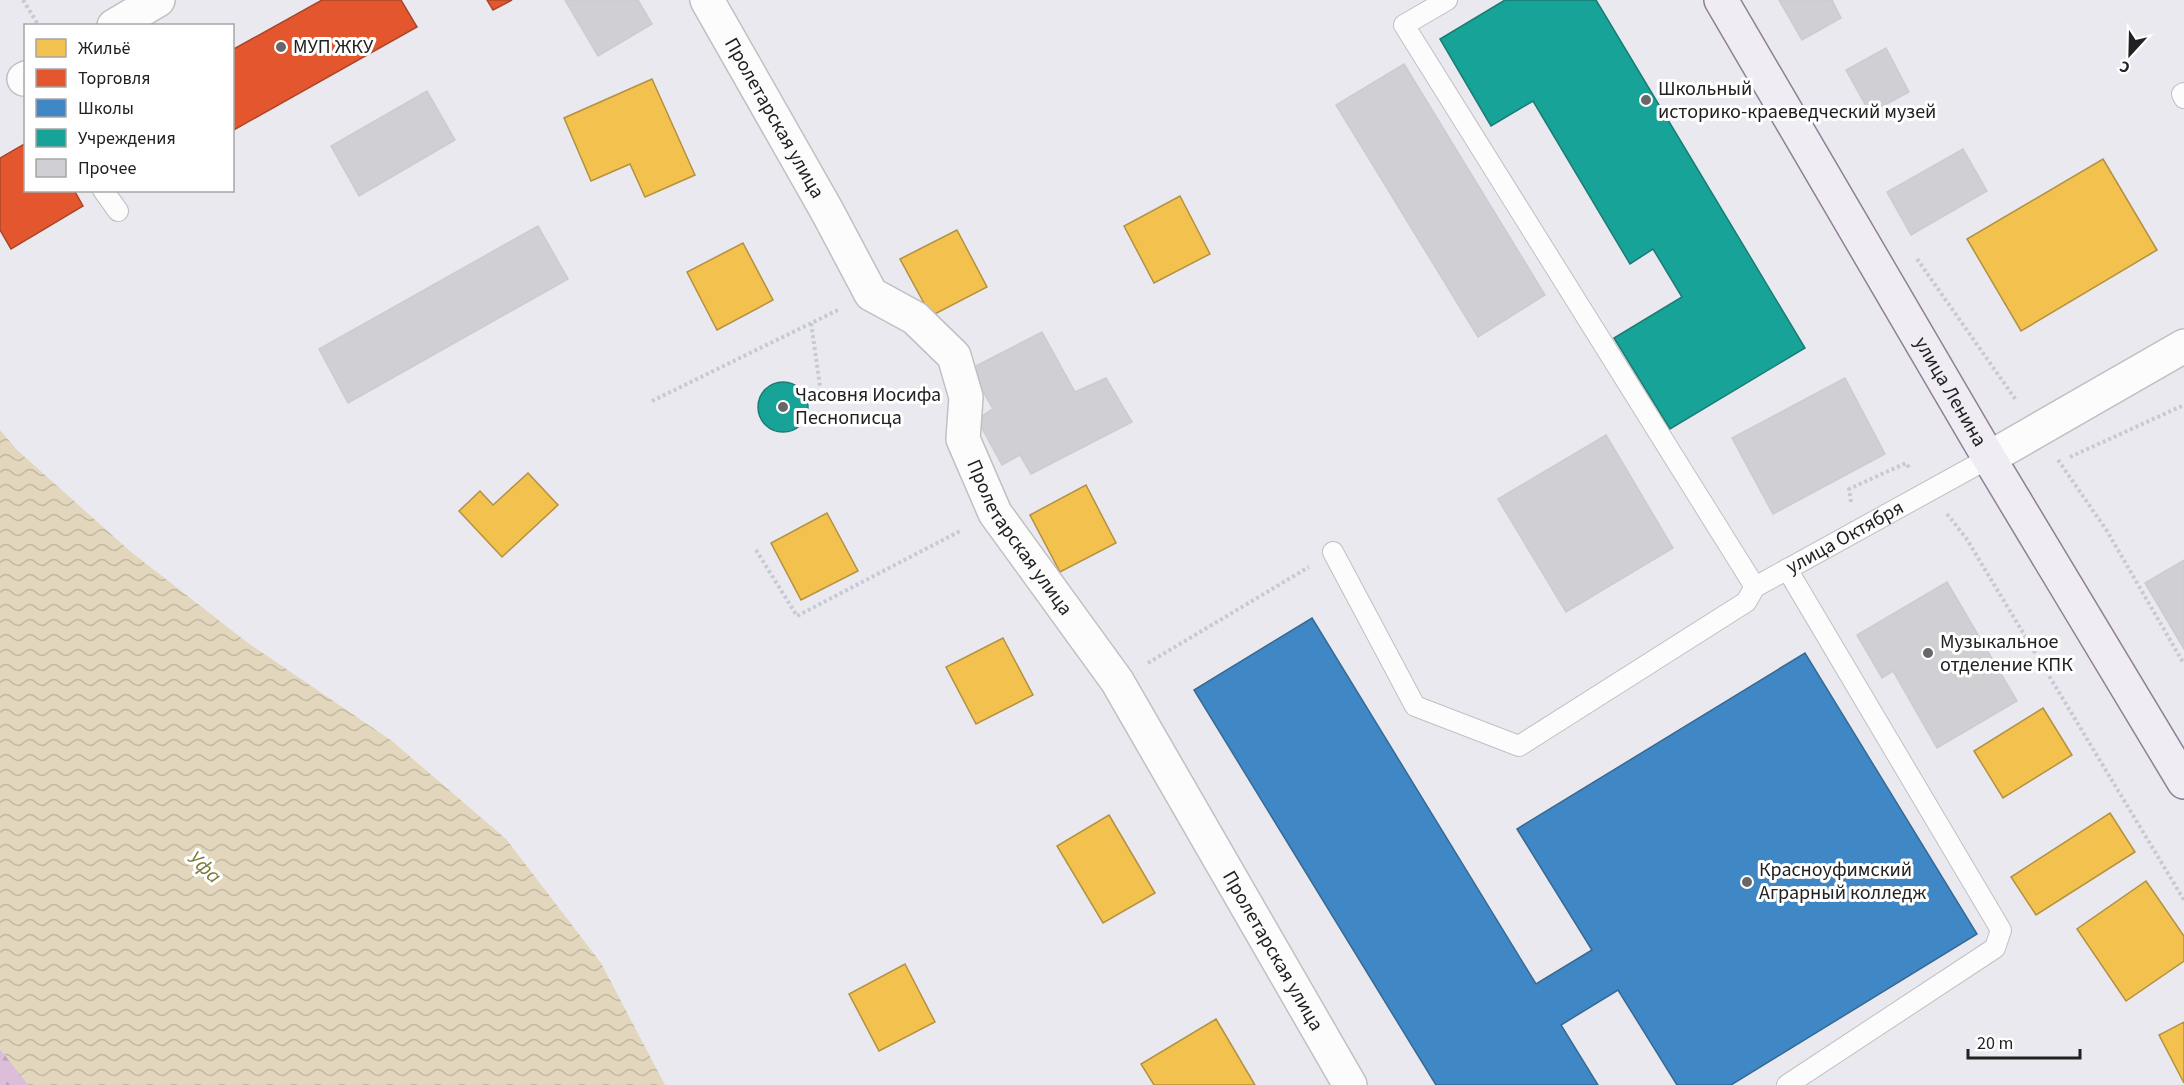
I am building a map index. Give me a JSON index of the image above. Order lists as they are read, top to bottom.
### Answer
{
  "streets": {
    "main road": ["улица Ленина"],
    "street": ["Пролетарская улица", "улица Октября"]
  },
  "crossings": [
    ["улица Ленина", "улица Октября"]
  ],
  "water": ["Уфа"],
  "places": [
    "МУП ЖКУ",
    "Школьный историко-краеведческий музей",
    "Часовня Иосифа Песнописца",
    "Музыкальное отделение КПК",
    "Красноуфимский Аграрный колледж"
  ],
  "legend": [
    "Жильё",
    "Торговля",
    "Школы",
    "Учреждения",
    "Прочее"
  ],
  "scale_bar": "20 m",
  "north": "bottom"
}
